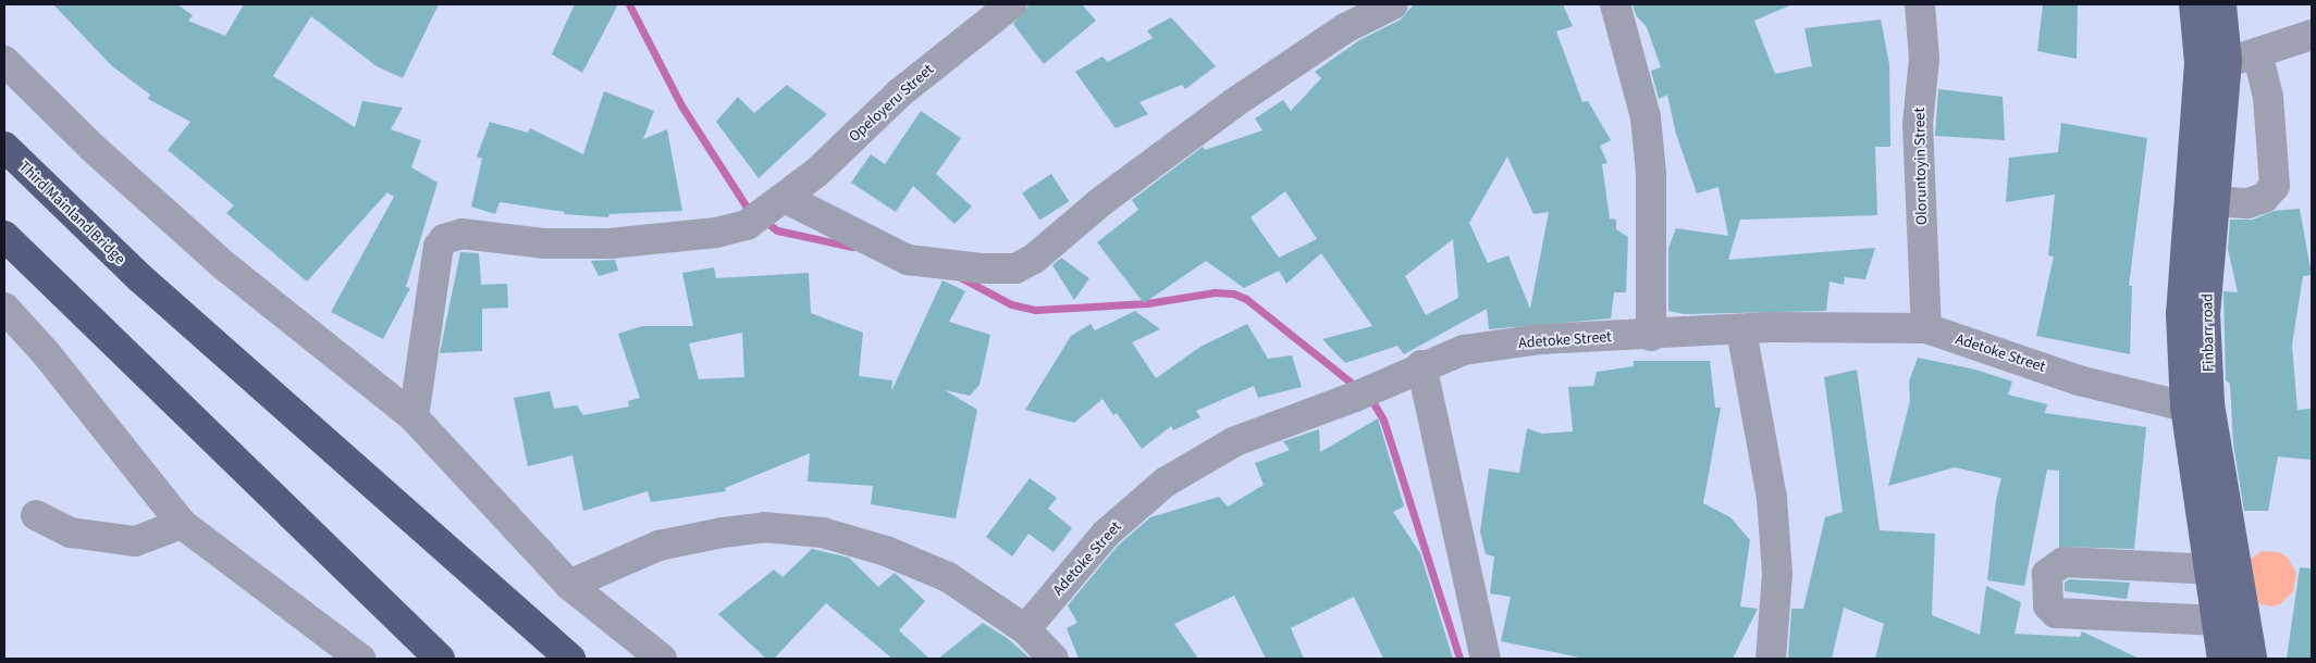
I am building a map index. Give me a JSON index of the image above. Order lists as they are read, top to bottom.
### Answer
{
  "streets": {
    "highway": ["Third Mainland Bridge"],
    "main road": ["Finbarr road"],
    "street": ["Opeloyeru Street", "Oloruntoyin Street", "Adetoke Street"]
  },
  "crossings": [
    ["Oloruntoyin Street", "Adetoke Street"],
    ["Finbarr road", "Adetoke Street"]
  ]
}
